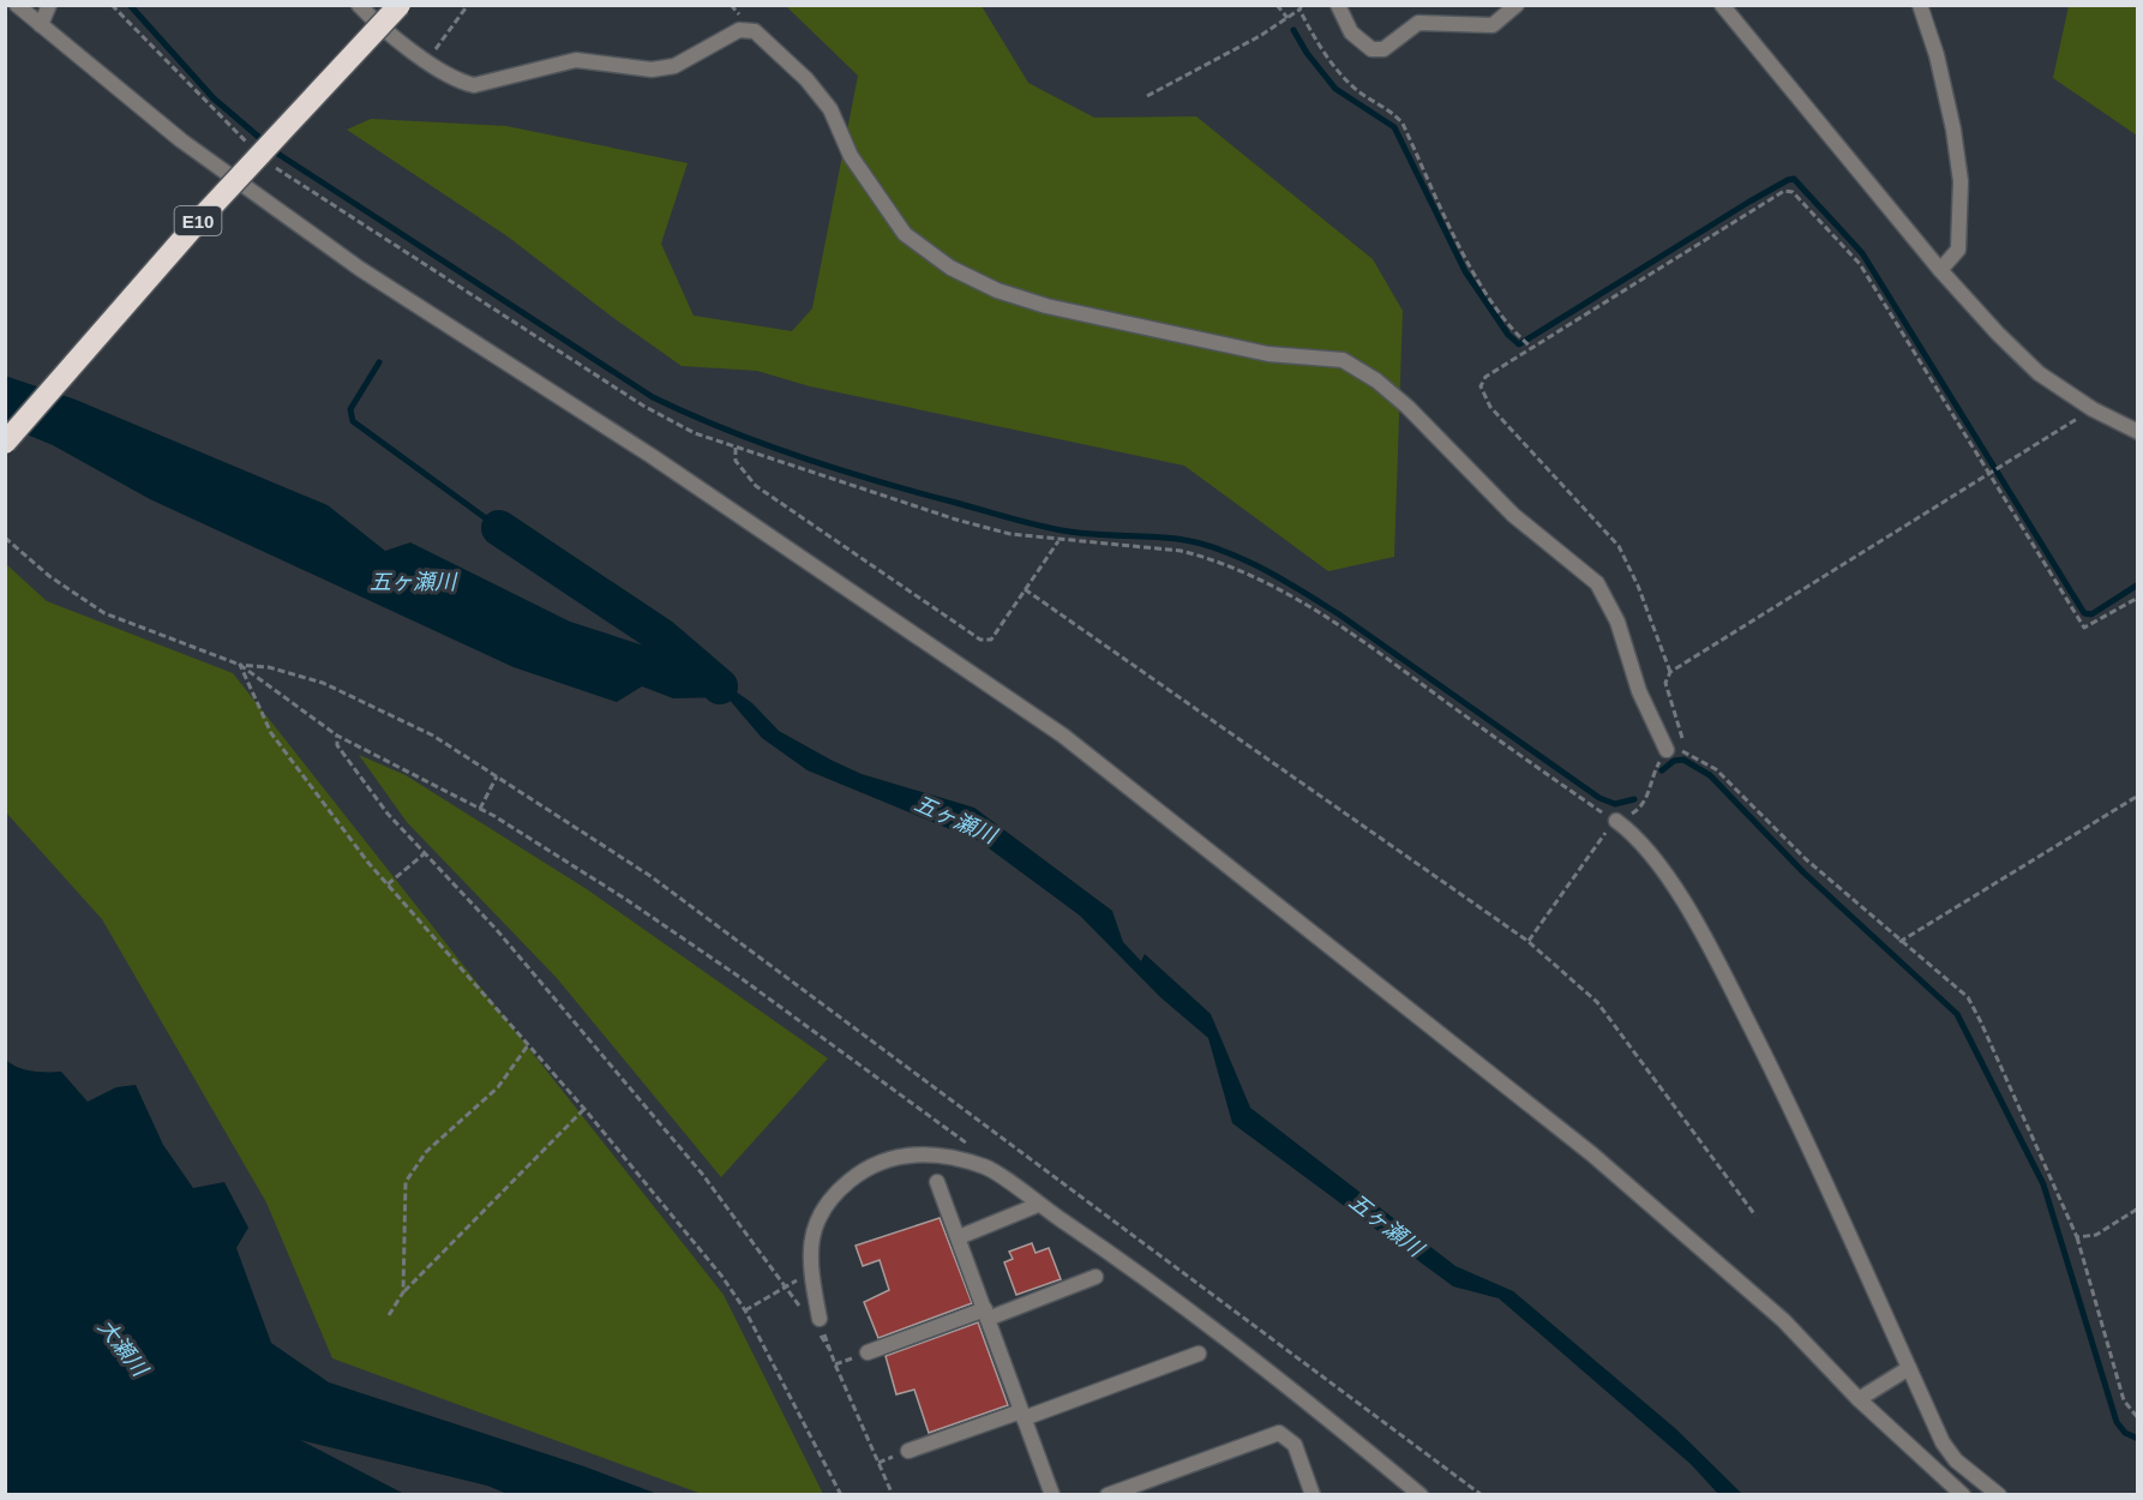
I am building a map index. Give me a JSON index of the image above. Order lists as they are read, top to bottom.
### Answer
{
  "streets": {
    "highway": ["E10"]
  },
  "water": ["五ヶ瀬川", "大瀬川"]
}
